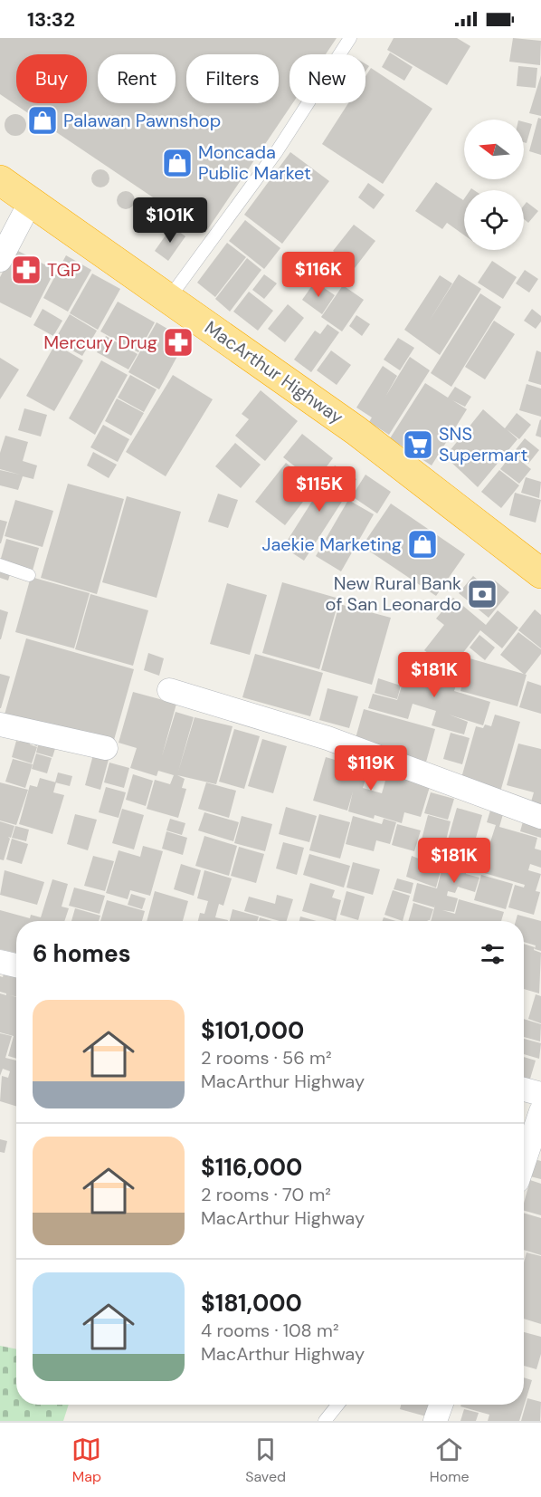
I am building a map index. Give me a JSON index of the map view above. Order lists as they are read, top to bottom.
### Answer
{
  "streets": {
    "highway": ["MacArthur Highway"]
  },
  "places": {
    "shop": ["Palawan Pawnshop", "Moncada Public Market", "Jaekie Marketing"],
    "pharmacy": ["TGP", "Mercury Drug"],
    "supermarket": ["SNS Supermart"],
    "bank": ["New Rural Bank of San Leonardo"]
  },
  "north": "left",
  "page": {
    "status": "13:32",
    "chip": [
      "Buy",
      "Rent",
      "Filters",
      "New"
    ],
    "price": [
      "$101K",
      "$116K",
      "$115K",
      "$181K",
      "$119K",
      "$181K"
    ],
    "heading": "6 homes",
    "list": [
      {
        "name": "$101,000",
        "note": "2 rooms · 56 m² · MacArthur Highway"
      },
      {
        "name": "$116,000",
        "note": "2 rooms · 70 m² · MacArthur Highway"
      },
      {
        "name": "$181,000",
        "note": "4 rooms · 108 m² · MacArthur Highway"
      }
    ],
    "tabs": ["Map", "Saved", "Home"]
  }
}
